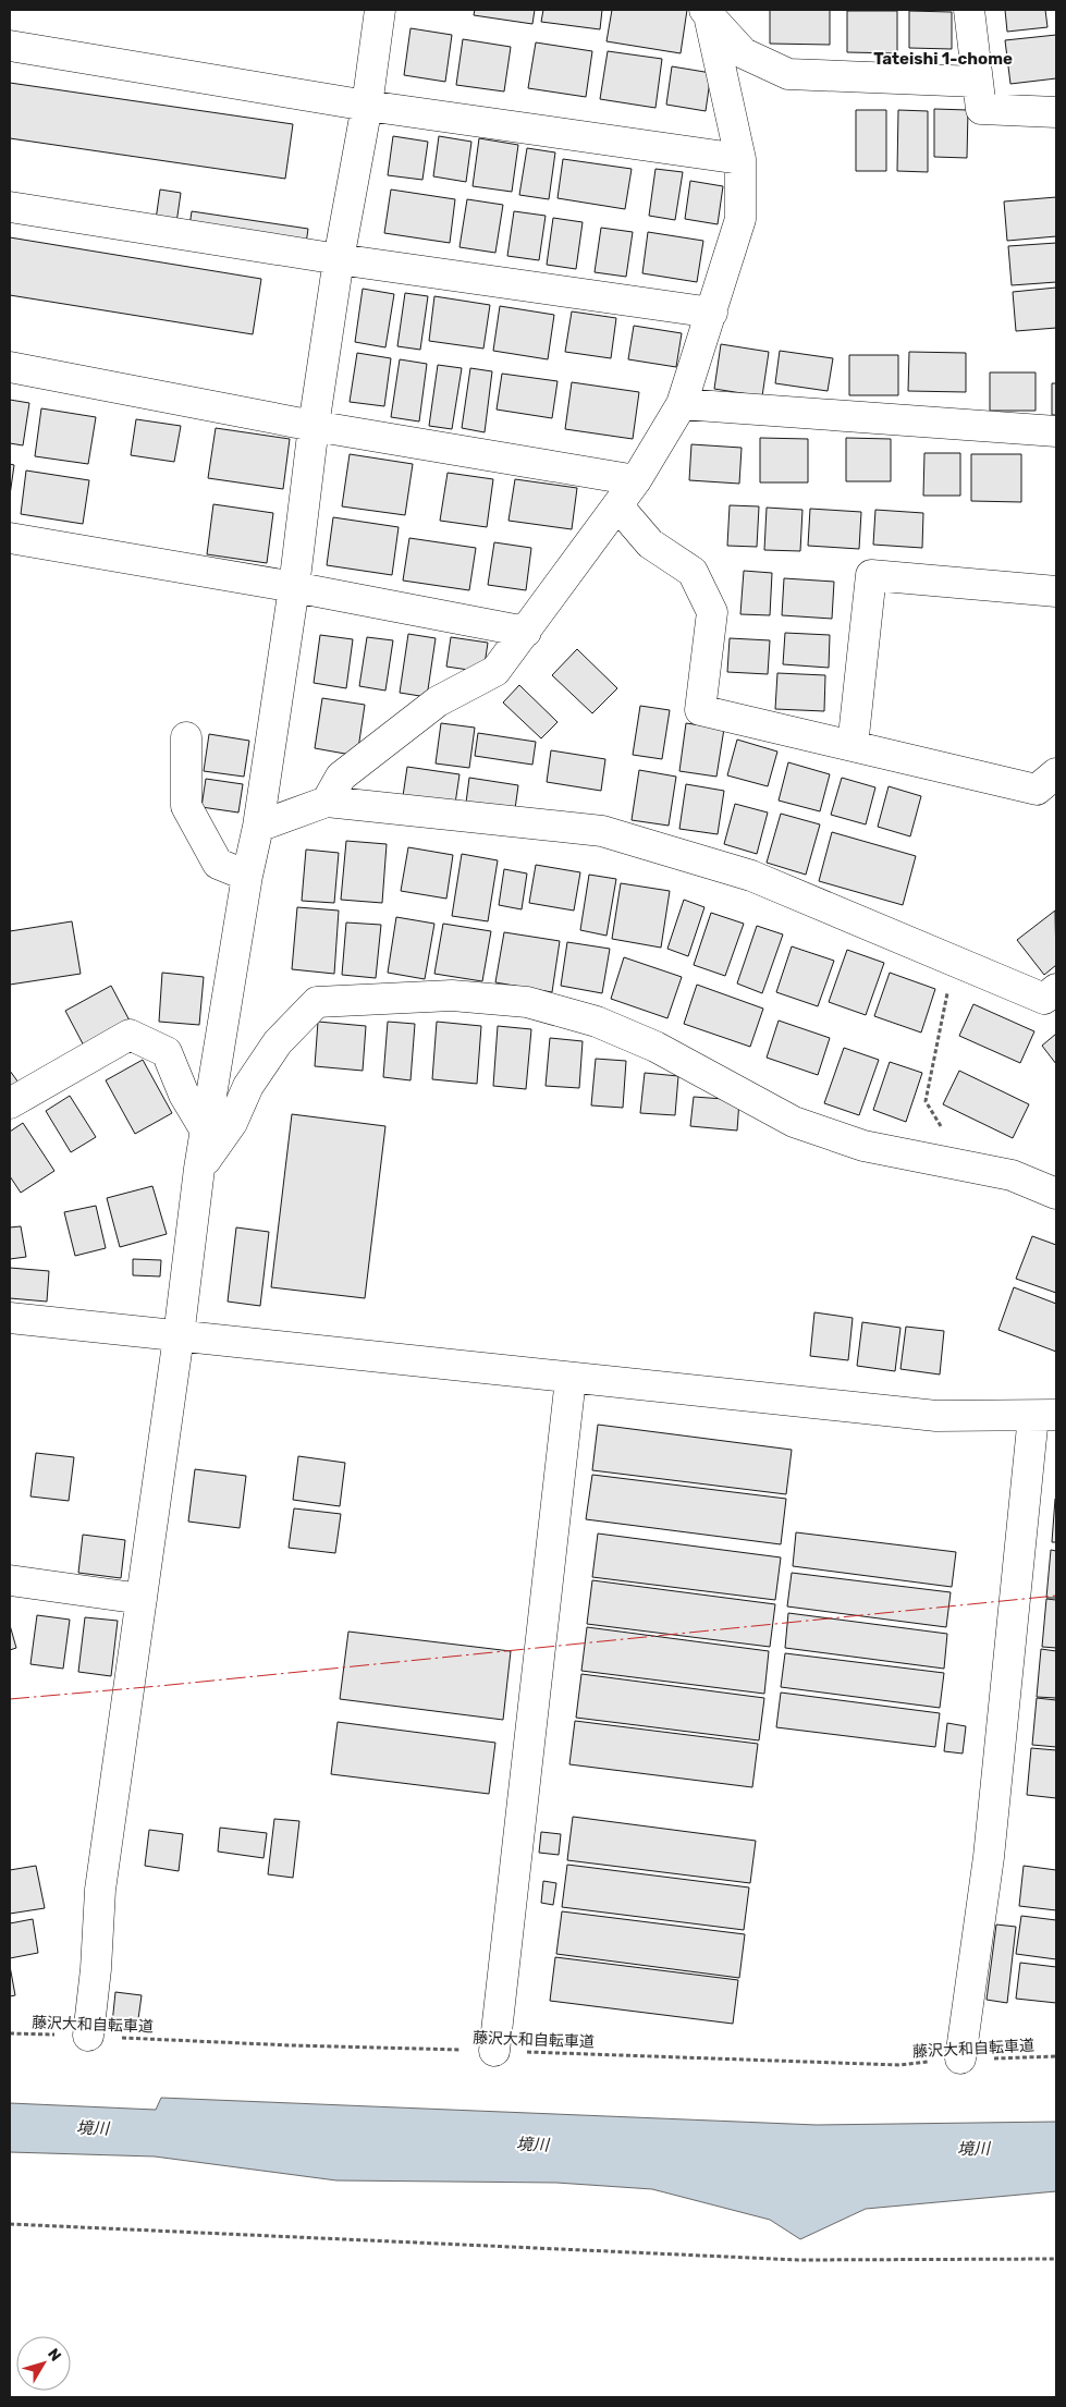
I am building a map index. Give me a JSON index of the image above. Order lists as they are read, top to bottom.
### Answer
{
  "streets": {
    "path": ["藤沢大和自転車道"]
  },
  "districts": ["Tateishi 1-chome"],
  "water": ["境川"],
  "north": "top right"
}
